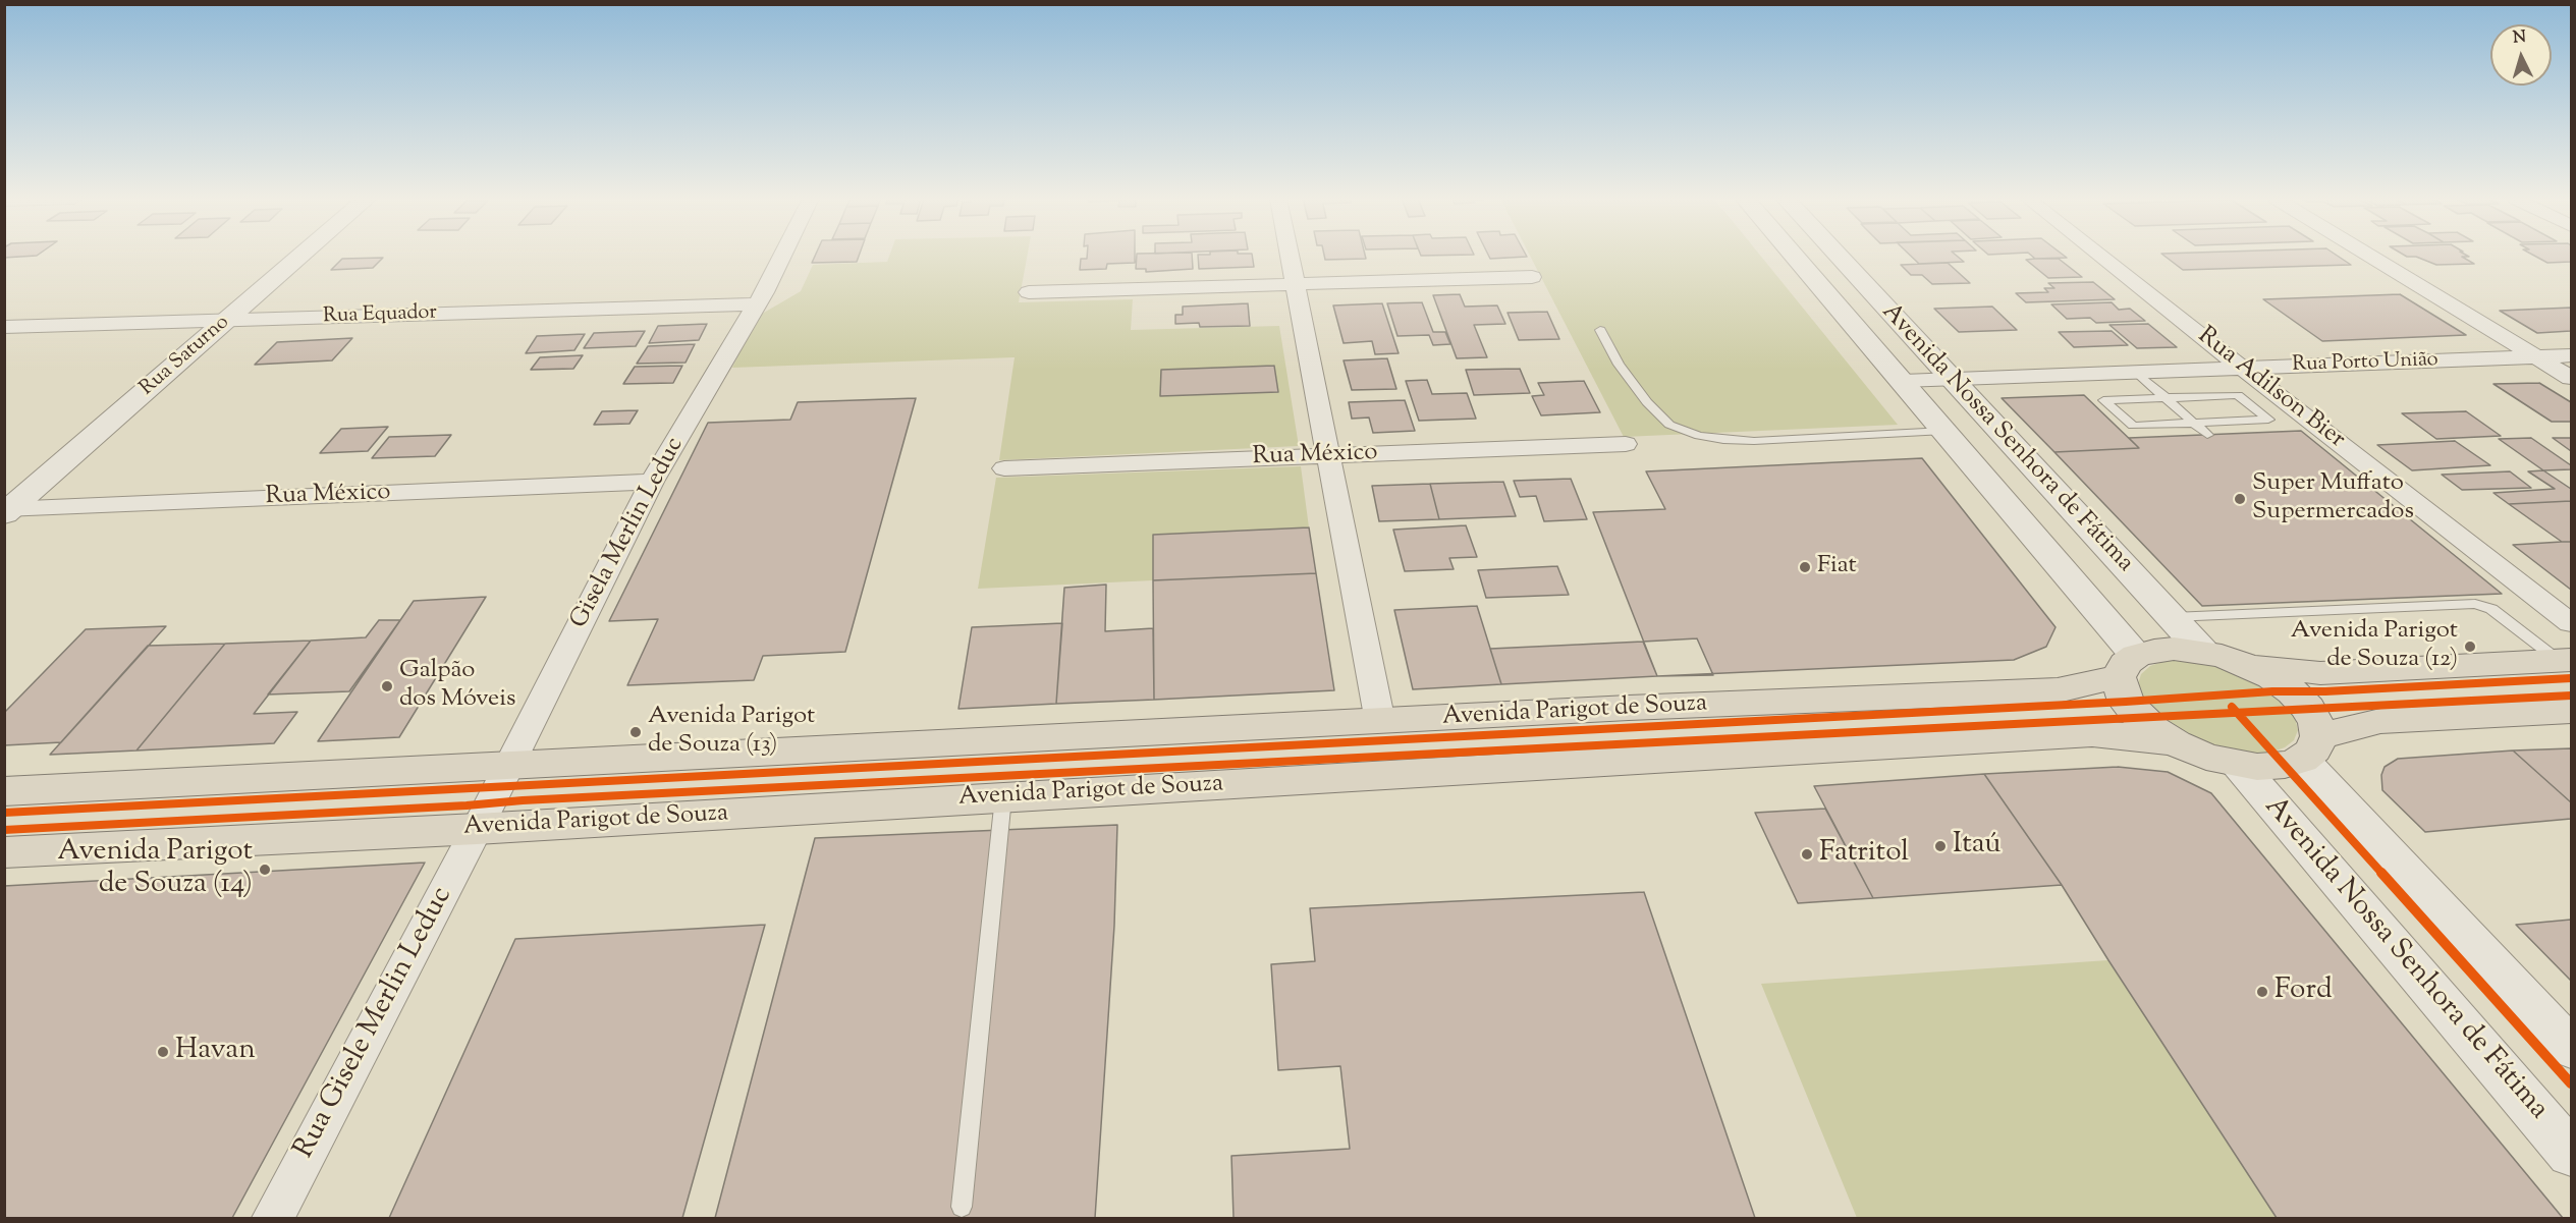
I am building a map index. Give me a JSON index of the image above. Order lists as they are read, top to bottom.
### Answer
{
  "streets": {
    "main road": ["Avenida Parigot de Souza"],
    "street": [
      "Rua Equador",
      "Rua Saturno",
      "Rua Porto União",
      "Rua Adilson Bier",
      "Avenida Nossa Senhora de Fátima",
      "Rua México",
      "Gisela Merlin Leduc",
      "Rua Gisele Merlin Leduc"
    ]
  },
  "crossings": [
    ["Rua Equador", "Rua Saturno"],
    ["Rua Equador", "Gisela Merlin Leduc"],
    ["Rua Saturno", "Rua México"],
    ["Rua Porto União", "Rua Adilson Bier"],
    ["Rua Porto União", "Avenida Nossa Senhora de Fátima"],
    ["Avenida Nossa Senhora de Fátima", "Avenida Parigot de Souza"],
    ["Rua México", "Gisela Merlin Leduc"],
    ["Gisela Merlin Leduc", "Avenida Parigot de Souza"],
    ["Gisela Merlin Leduc", "Rua Gisele Merlin Leduc"],
    ["Avenida Parigot de Souza", "Rua Gisele Merlin Leduc"]
  ],
  "places": [
    "Super Muffato Supermercados",
    "Fiat",
    "Avenida Parigot de Souza (12)",
    "Galpão dos Móveis",
    "Avenida Parigot de Souza (13)",
    "Itaú",
    "Fatritol",
    "Avenida Parigot de Souza (14)",
    "Ford",
    "Havan"
  ],
  "north": "top"
}
